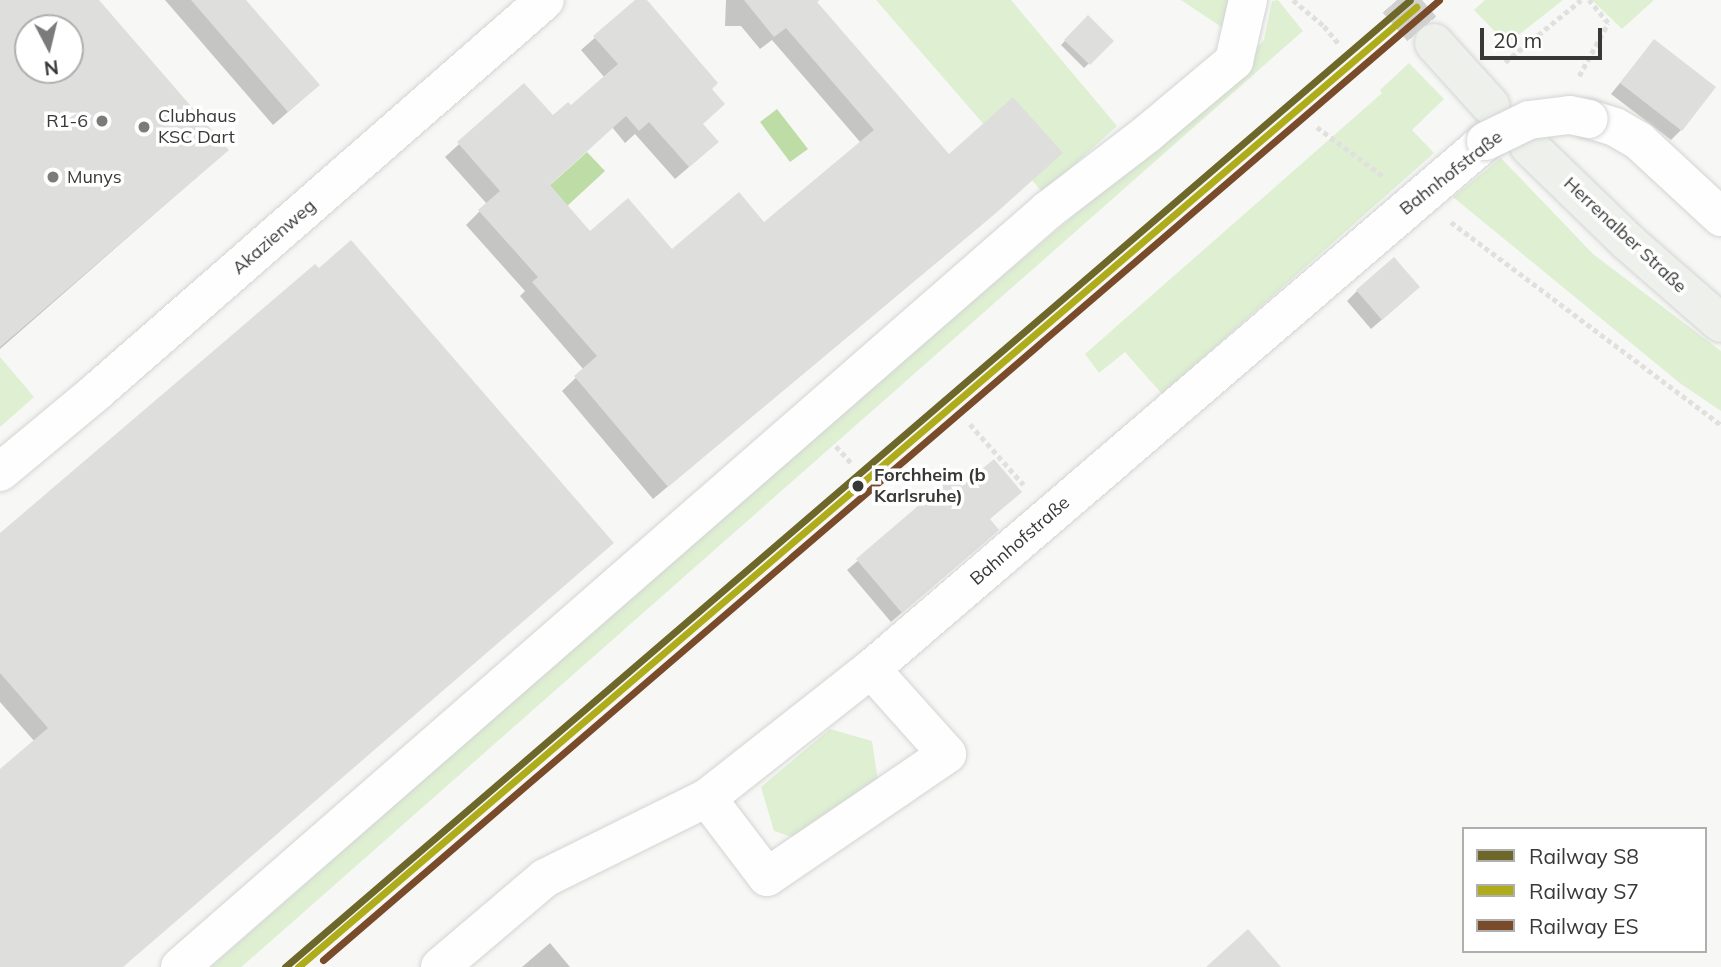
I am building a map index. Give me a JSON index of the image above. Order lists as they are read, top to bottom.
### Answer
{
  "streets": {
    "main road": ["Herrenalber Straße"],
    "street": ["Bahnhofstraße", "Akazienweg"]
  },
  "places": [
    "R1-6",
    "Clubhaus KSC Dart",
    "Munys",
    "Forchheim (b Karlsruhe)"
  ],
  "lines": ["rail line S8", "rail line ES", "rail line S7"],
  "legend": ["Railway S8", "Railway S7", "Railway ES"],
  "scale_bar": "20 m",
  "north": "bottom"
}
